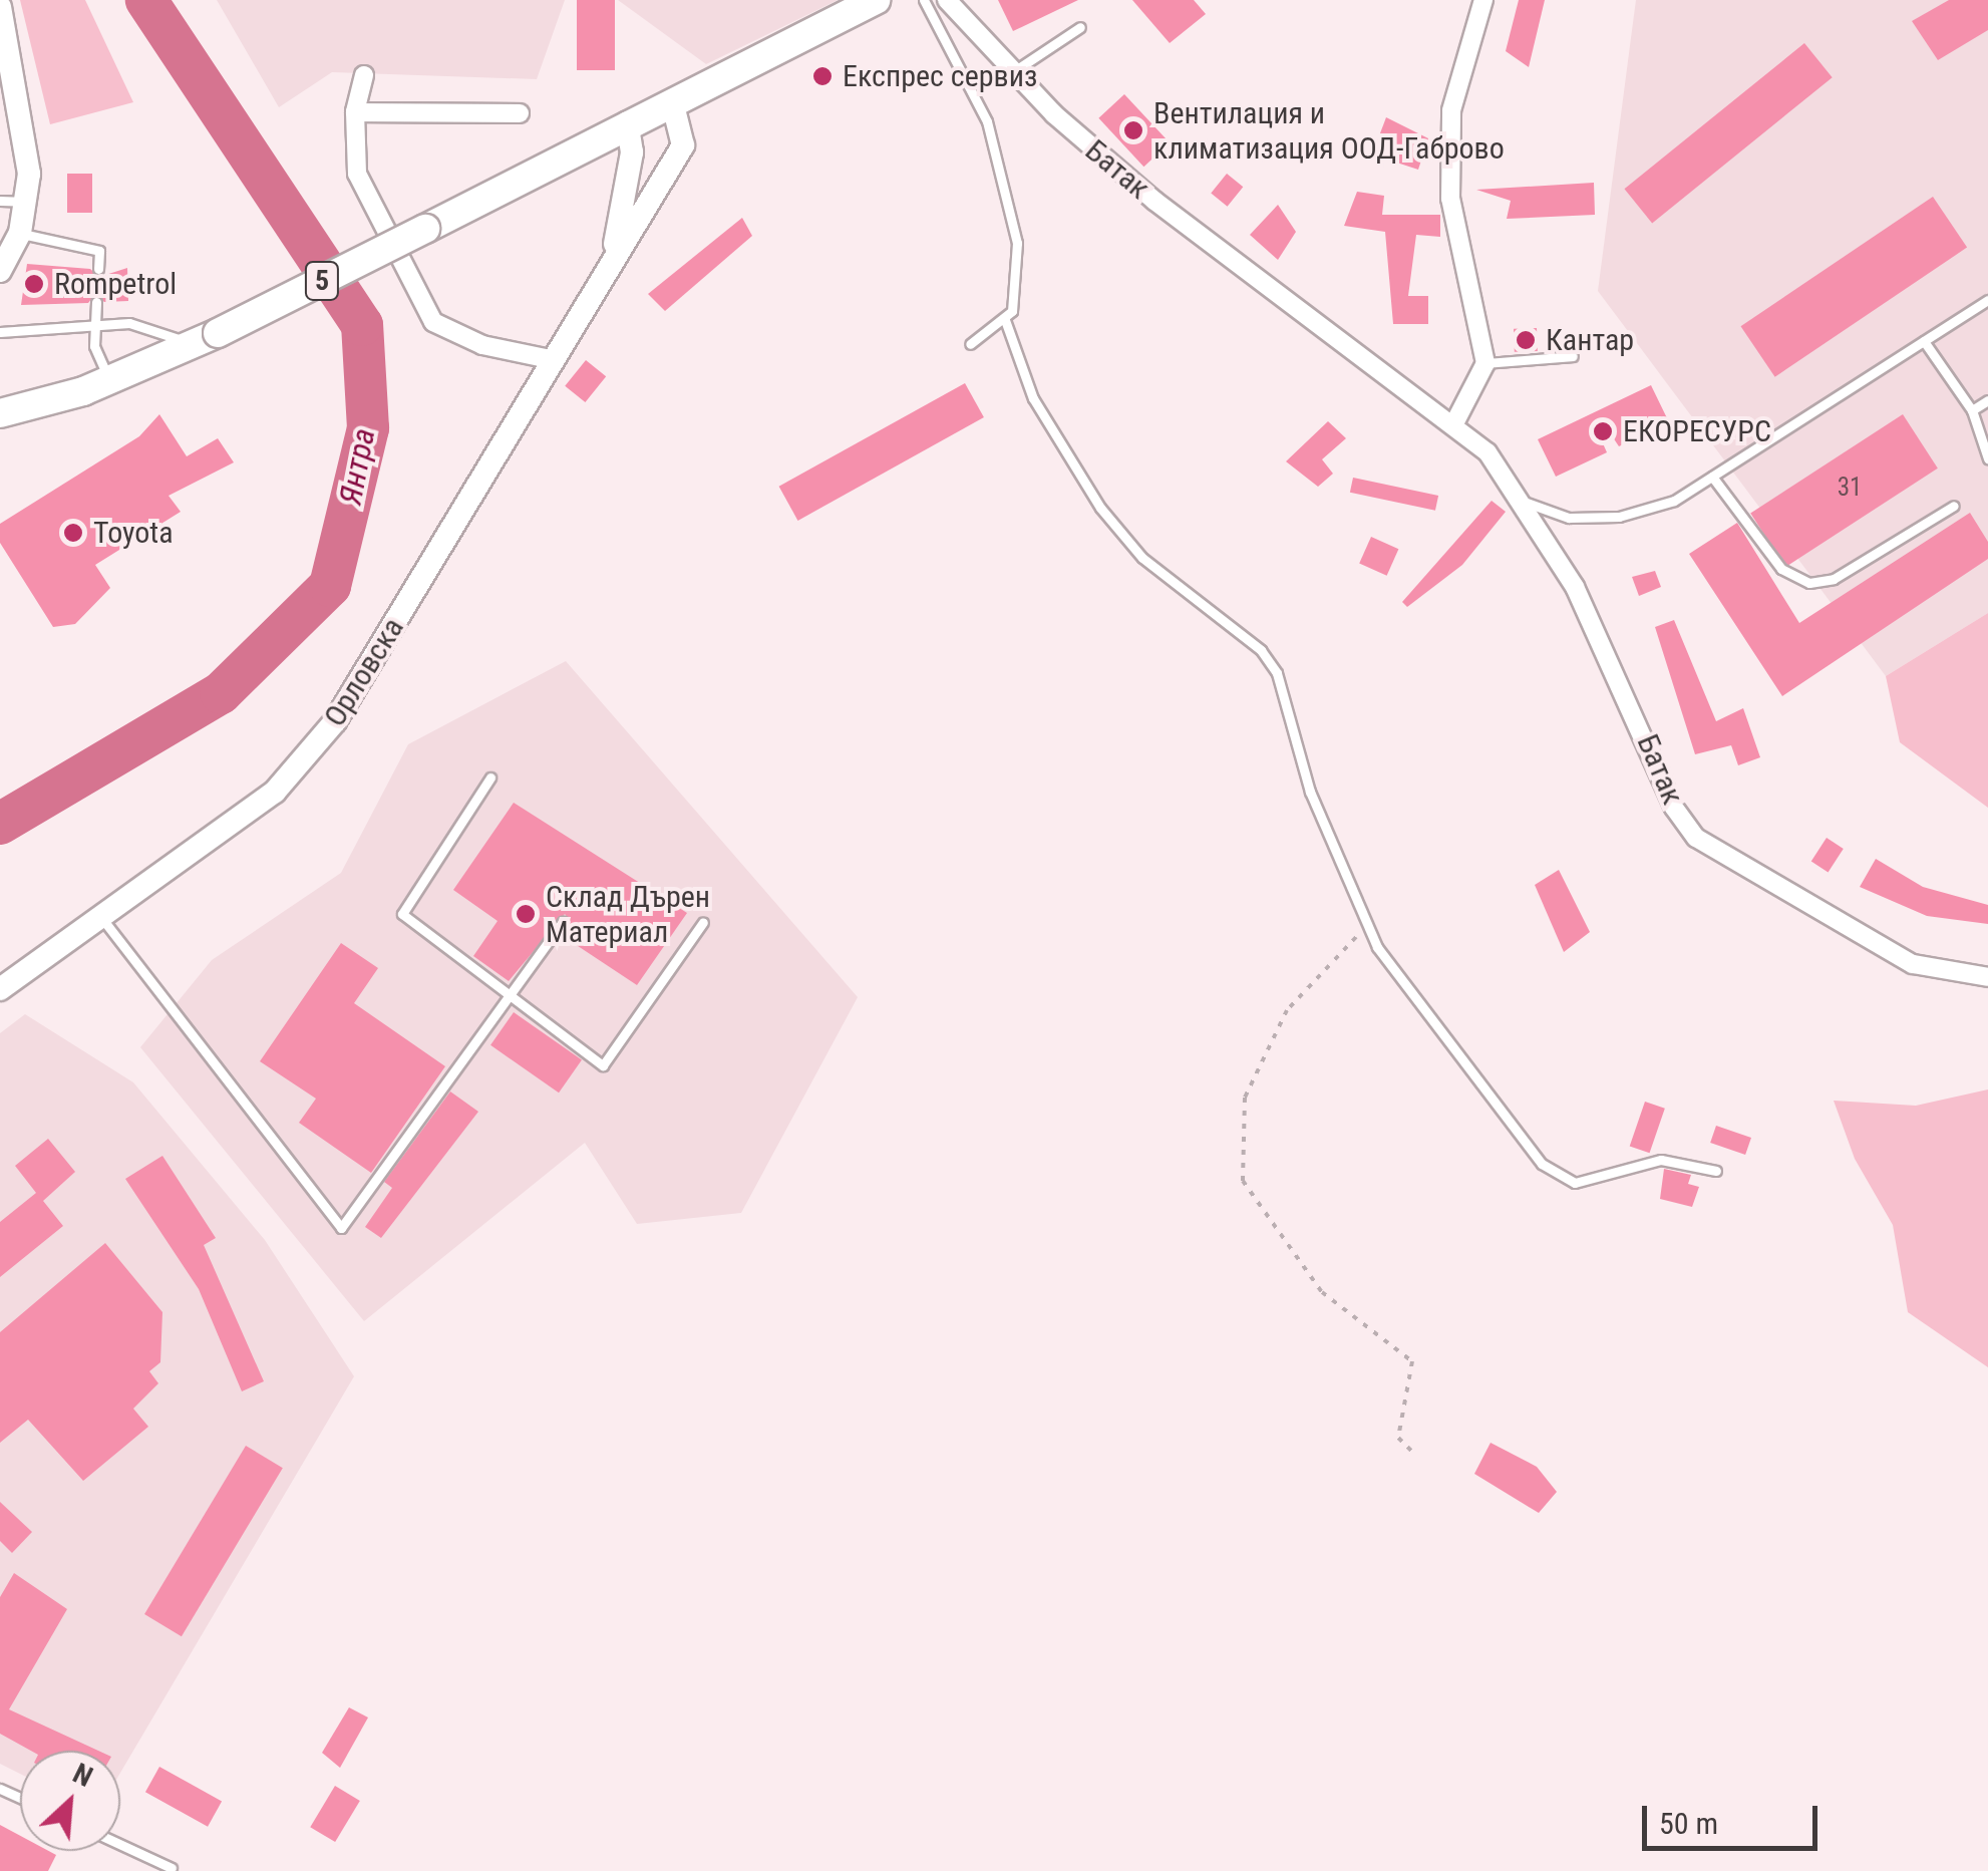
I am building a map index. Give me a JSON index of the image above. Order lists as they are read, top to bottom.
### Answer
{
  "streets": {
    "main road": ["5"],
    "street": ["Батак", "Орловска"]
  },
  "crossings": [
    ["5", "Орловска"]
  ],
  "water": ["Янтра"],
  "places": [
    "Експрес сервиз",
    "Вентилация и климатизация ООД-Габрово",
    "Rompetrol",
    "Кантар",
    "ЕКОРЕСУРС",
    "Toyota",
    "Склад Дърен Материал"
  ],
  "house_numbers": ["31"],
  "scale_bar": "50 m",
  "north": "top right"
}
